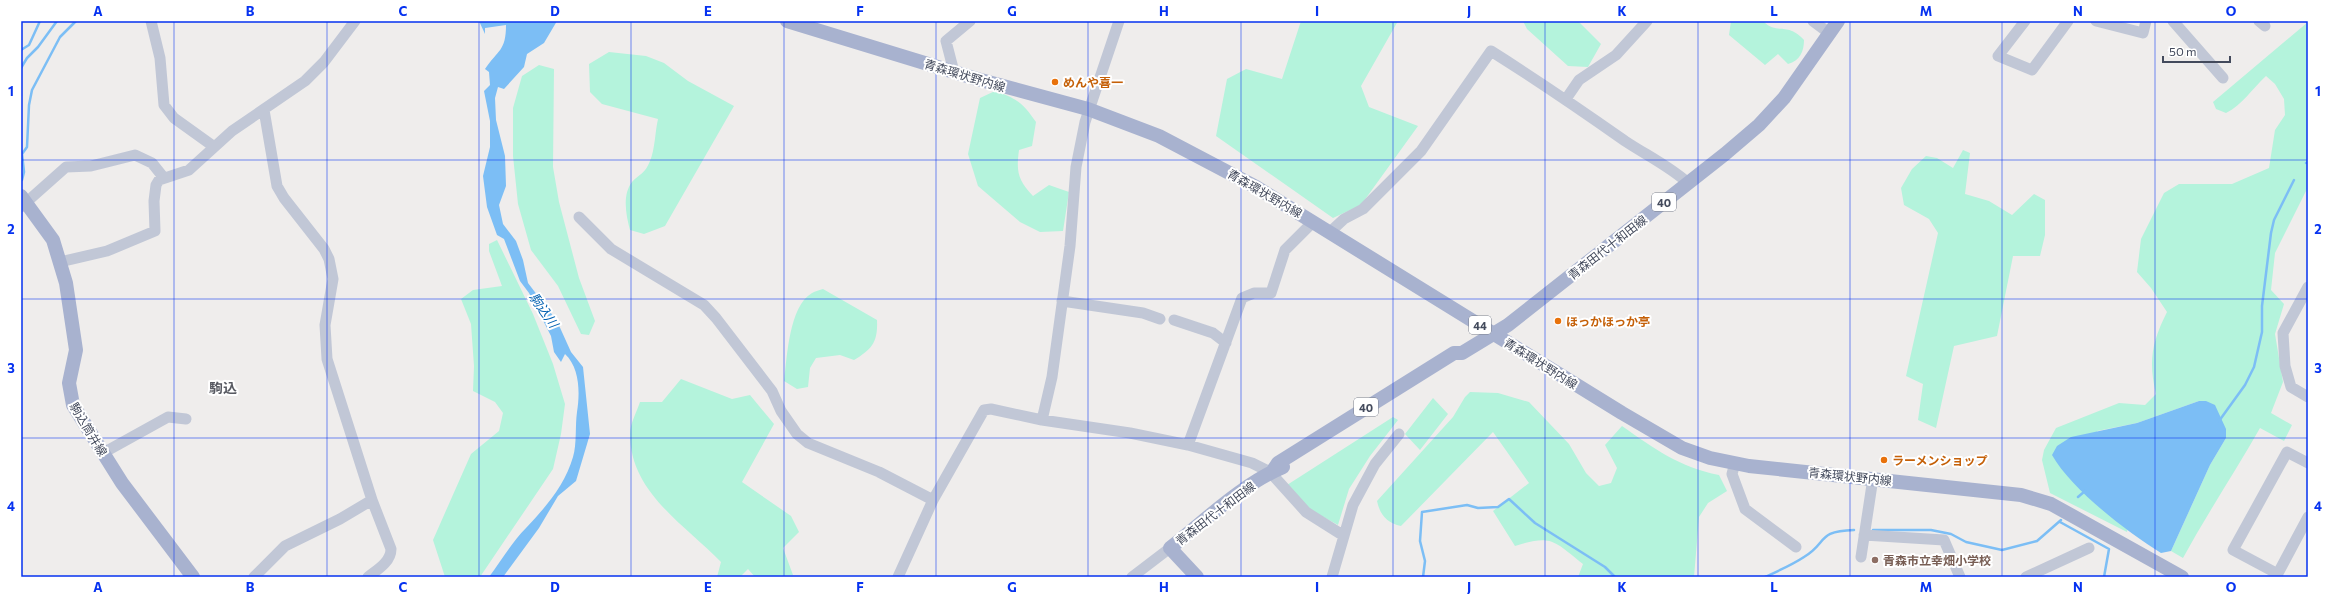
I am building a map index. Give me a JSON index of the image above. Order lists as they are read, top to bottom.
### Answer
{
  "streets": {
    "main road": [
      "青森環状野内線",
      "40",
      "青森田代十和田線",
      "44",
      "駒込筒井線"
    ]
  },
  "crossings": [
    ["青森環状野内線", "青森田代十和田線"]
  ],
  "districts": ["駒込"],
  "water": ["駒込川"],
  "places": [
    "めんや喜一",
    "ほっかほっか亭",
    "ラーメンショップ",
    "青森市立幸畑小学校"
  ],
  "scale_bar": "50 m",
  "grid": {
    "columns": [
      "A",
      "B",
      "C",
      "D",
      "E",
      "F",
      "G",
      "H",
      "I",
      "J",
      "K",
      "L",
      "M",
      "N",
      "O"
    ],
    "rows": [
      "1",
      "2",
      "3",
      "4"
    ]
  }
}
